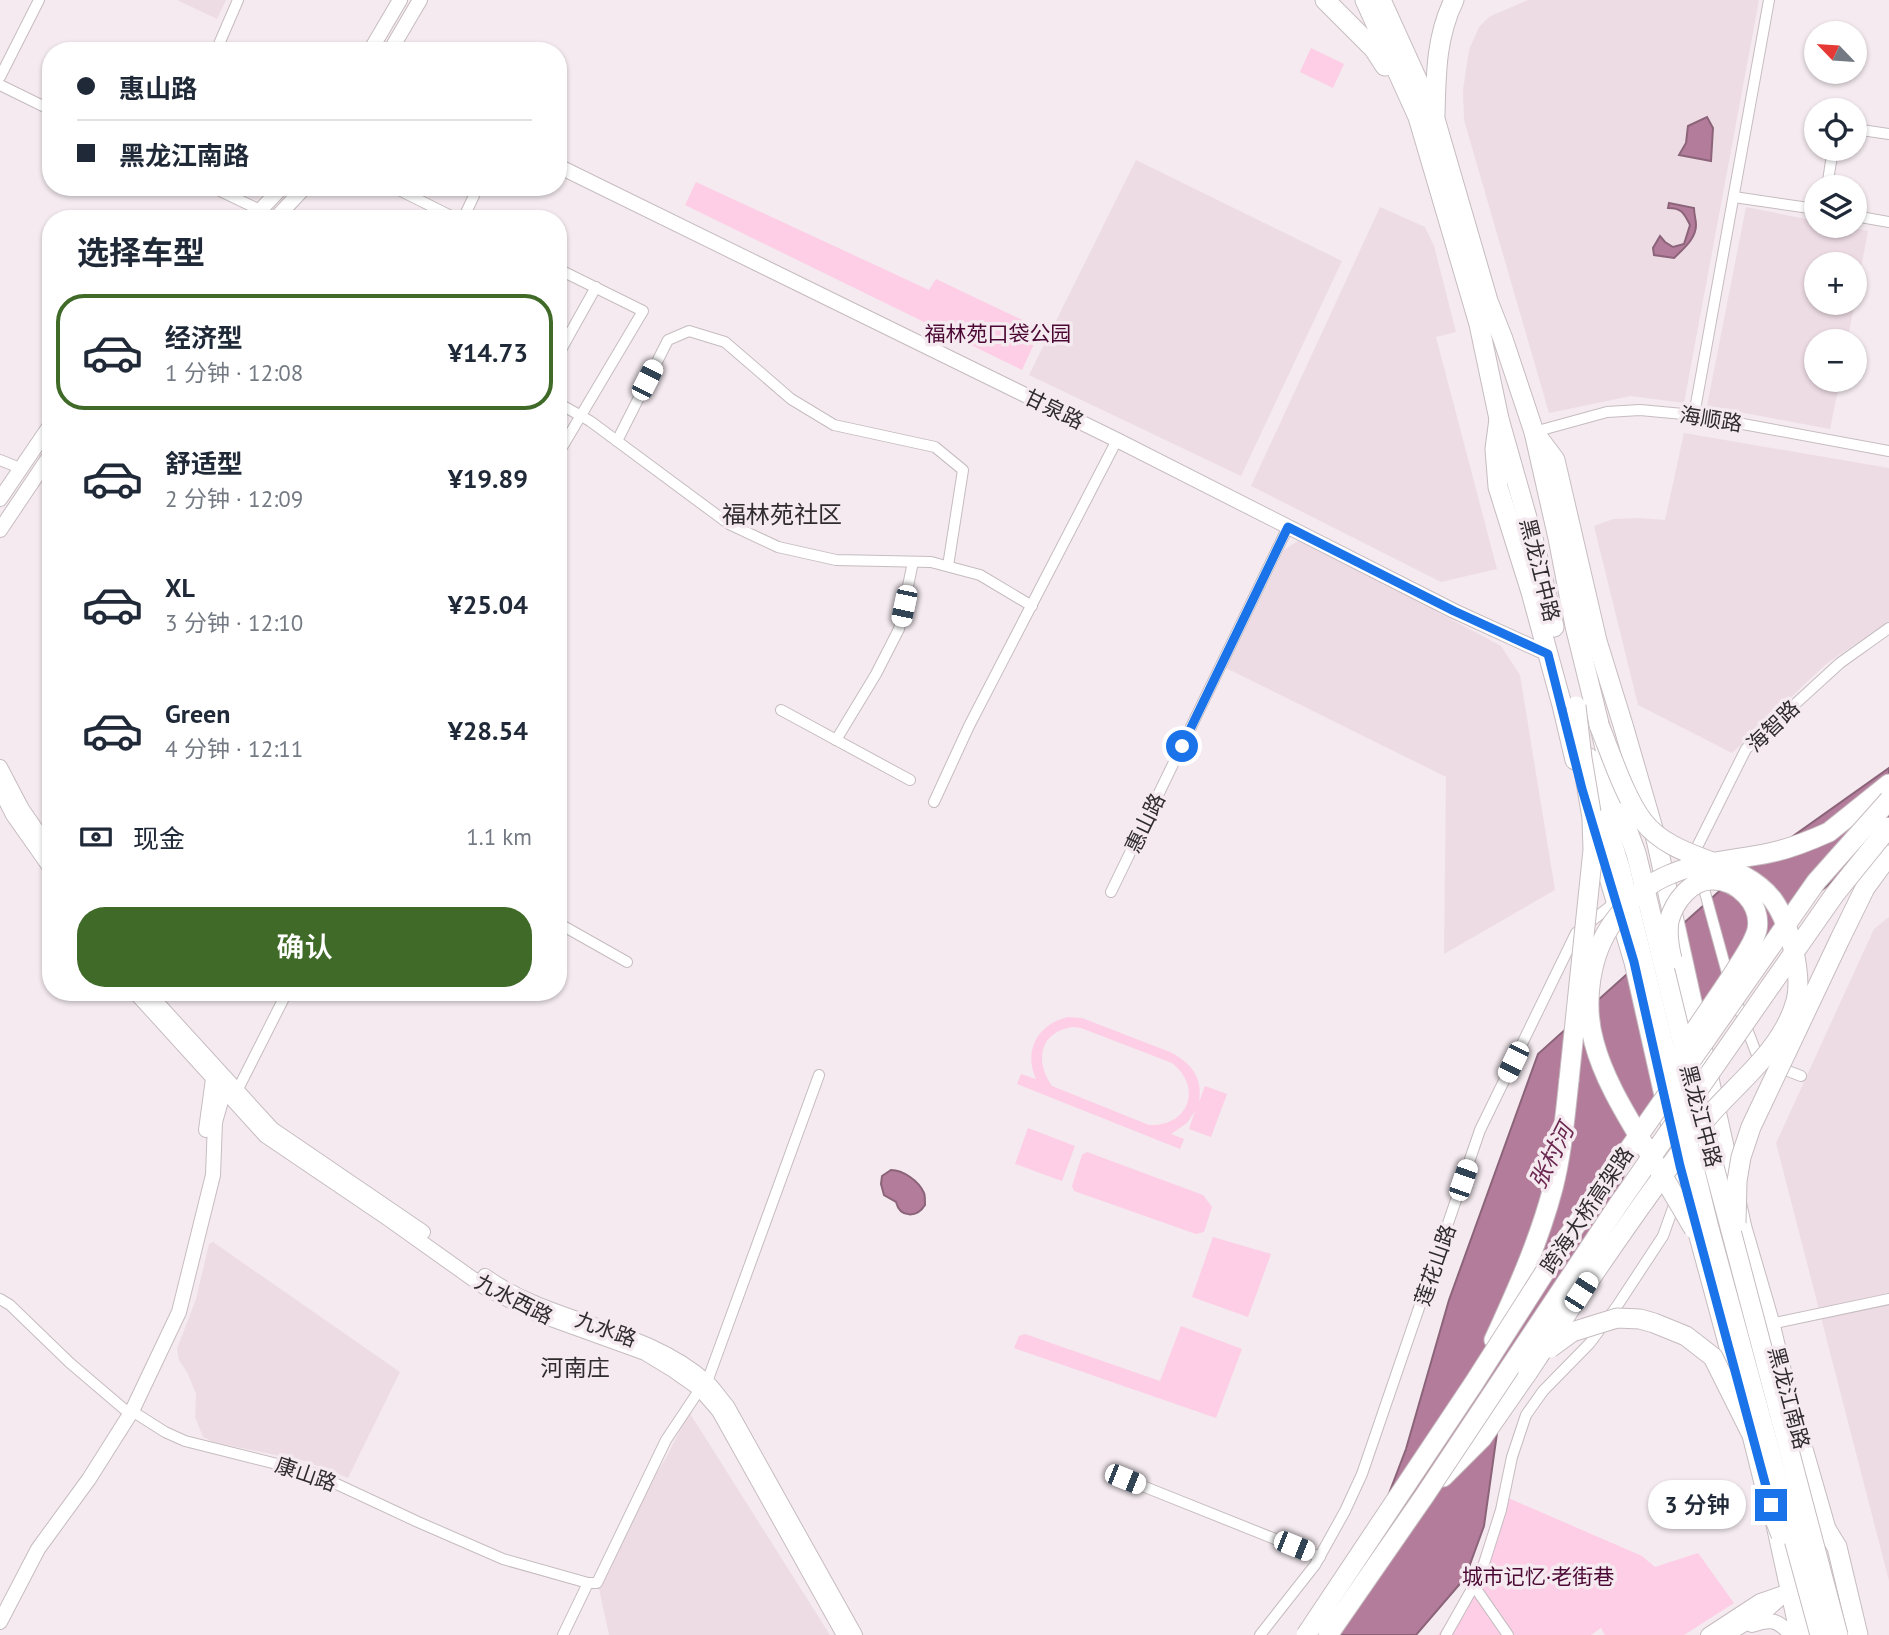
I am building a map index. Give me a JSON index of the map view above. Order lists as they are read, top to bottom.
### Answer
{
  "streets": {
    "highway": ["黑龙江中路", "跨海大桥高架路", "黑龙江南路"],
    "main road": ["甘泉路", "九水西路"],
    "street": [
      "海顺路",
      "海智路",
      "惠山路",
      "莲花山路",
      "康山路"
    ]
  },
  "crossings": [
    ["甘泉路", "黑龙江中路"],
    ["甘泉路", "惠山路"],
    ["海顺路", "黑龙江中路"],
    ["黑龙江中路", "海智路"],
    ["黑龙江中路", "莲花山路"],
    ["黑龙江中路", "黑龙江南路"],
    ["海智路", "莲花山路"]
  ],
  "districts": ["福林苑社区", "河南庄"],
  "water": ["张村河"],
  "parks": ["福林苑口袋公园", "城市记忆·老街巷"],
  "north": "top left",
  "page": {
    "map_buttons": ["+", "−"],
    "banner": ["惠山路", "黑龙江南路"],
    "heading": "选择车型",
    "list": [
      {
        "name": "经济型",
        "note": "1 分钟 · 12:08",
        "value": "¥14.73"
      },
      {
        "name": "舒适型",
        "note": "2 分钟 · 12:09",
        "value": "¥19.89"
      },
      {
        "name": "XL",
        "note": "3 分钟 · 12:10",
        "value": "¥25.04"
      },
      {
        "name": "Green",
        "note": "4 分钟 · 12:11",
        "value": "¥28.54"
      }
    ],
    "pay": ["现金", "1.1 km"],
    "buttons": "确认",
    "bubble": "3 分钟"
  }
}
